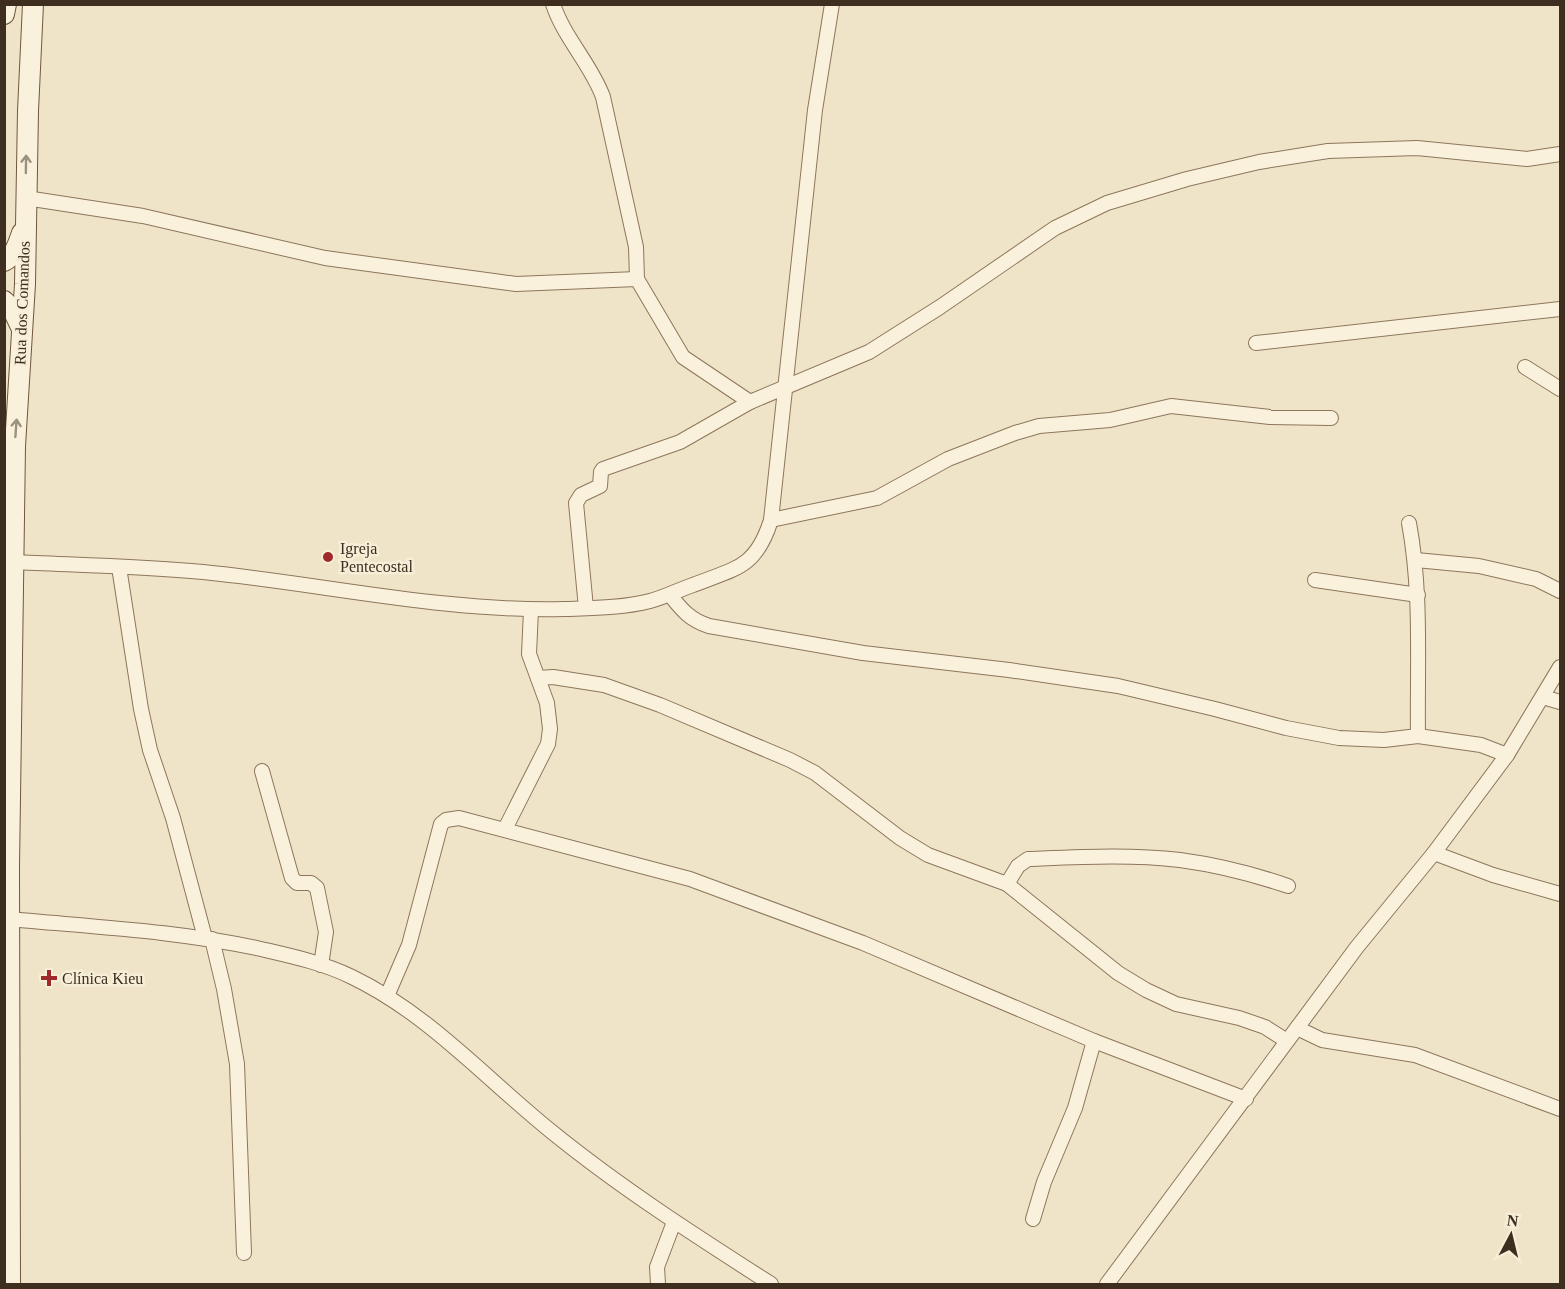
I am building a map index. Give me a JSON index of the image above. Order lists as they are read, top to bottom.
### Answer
{
  "streets": {
    "main road": ["Rua dos Comandos"]
  },
  "places": {
    "other": ["Igreja Pentecostal"],
    "health": ["Clínica Kieu"]
  },
  "north": "top"
}
